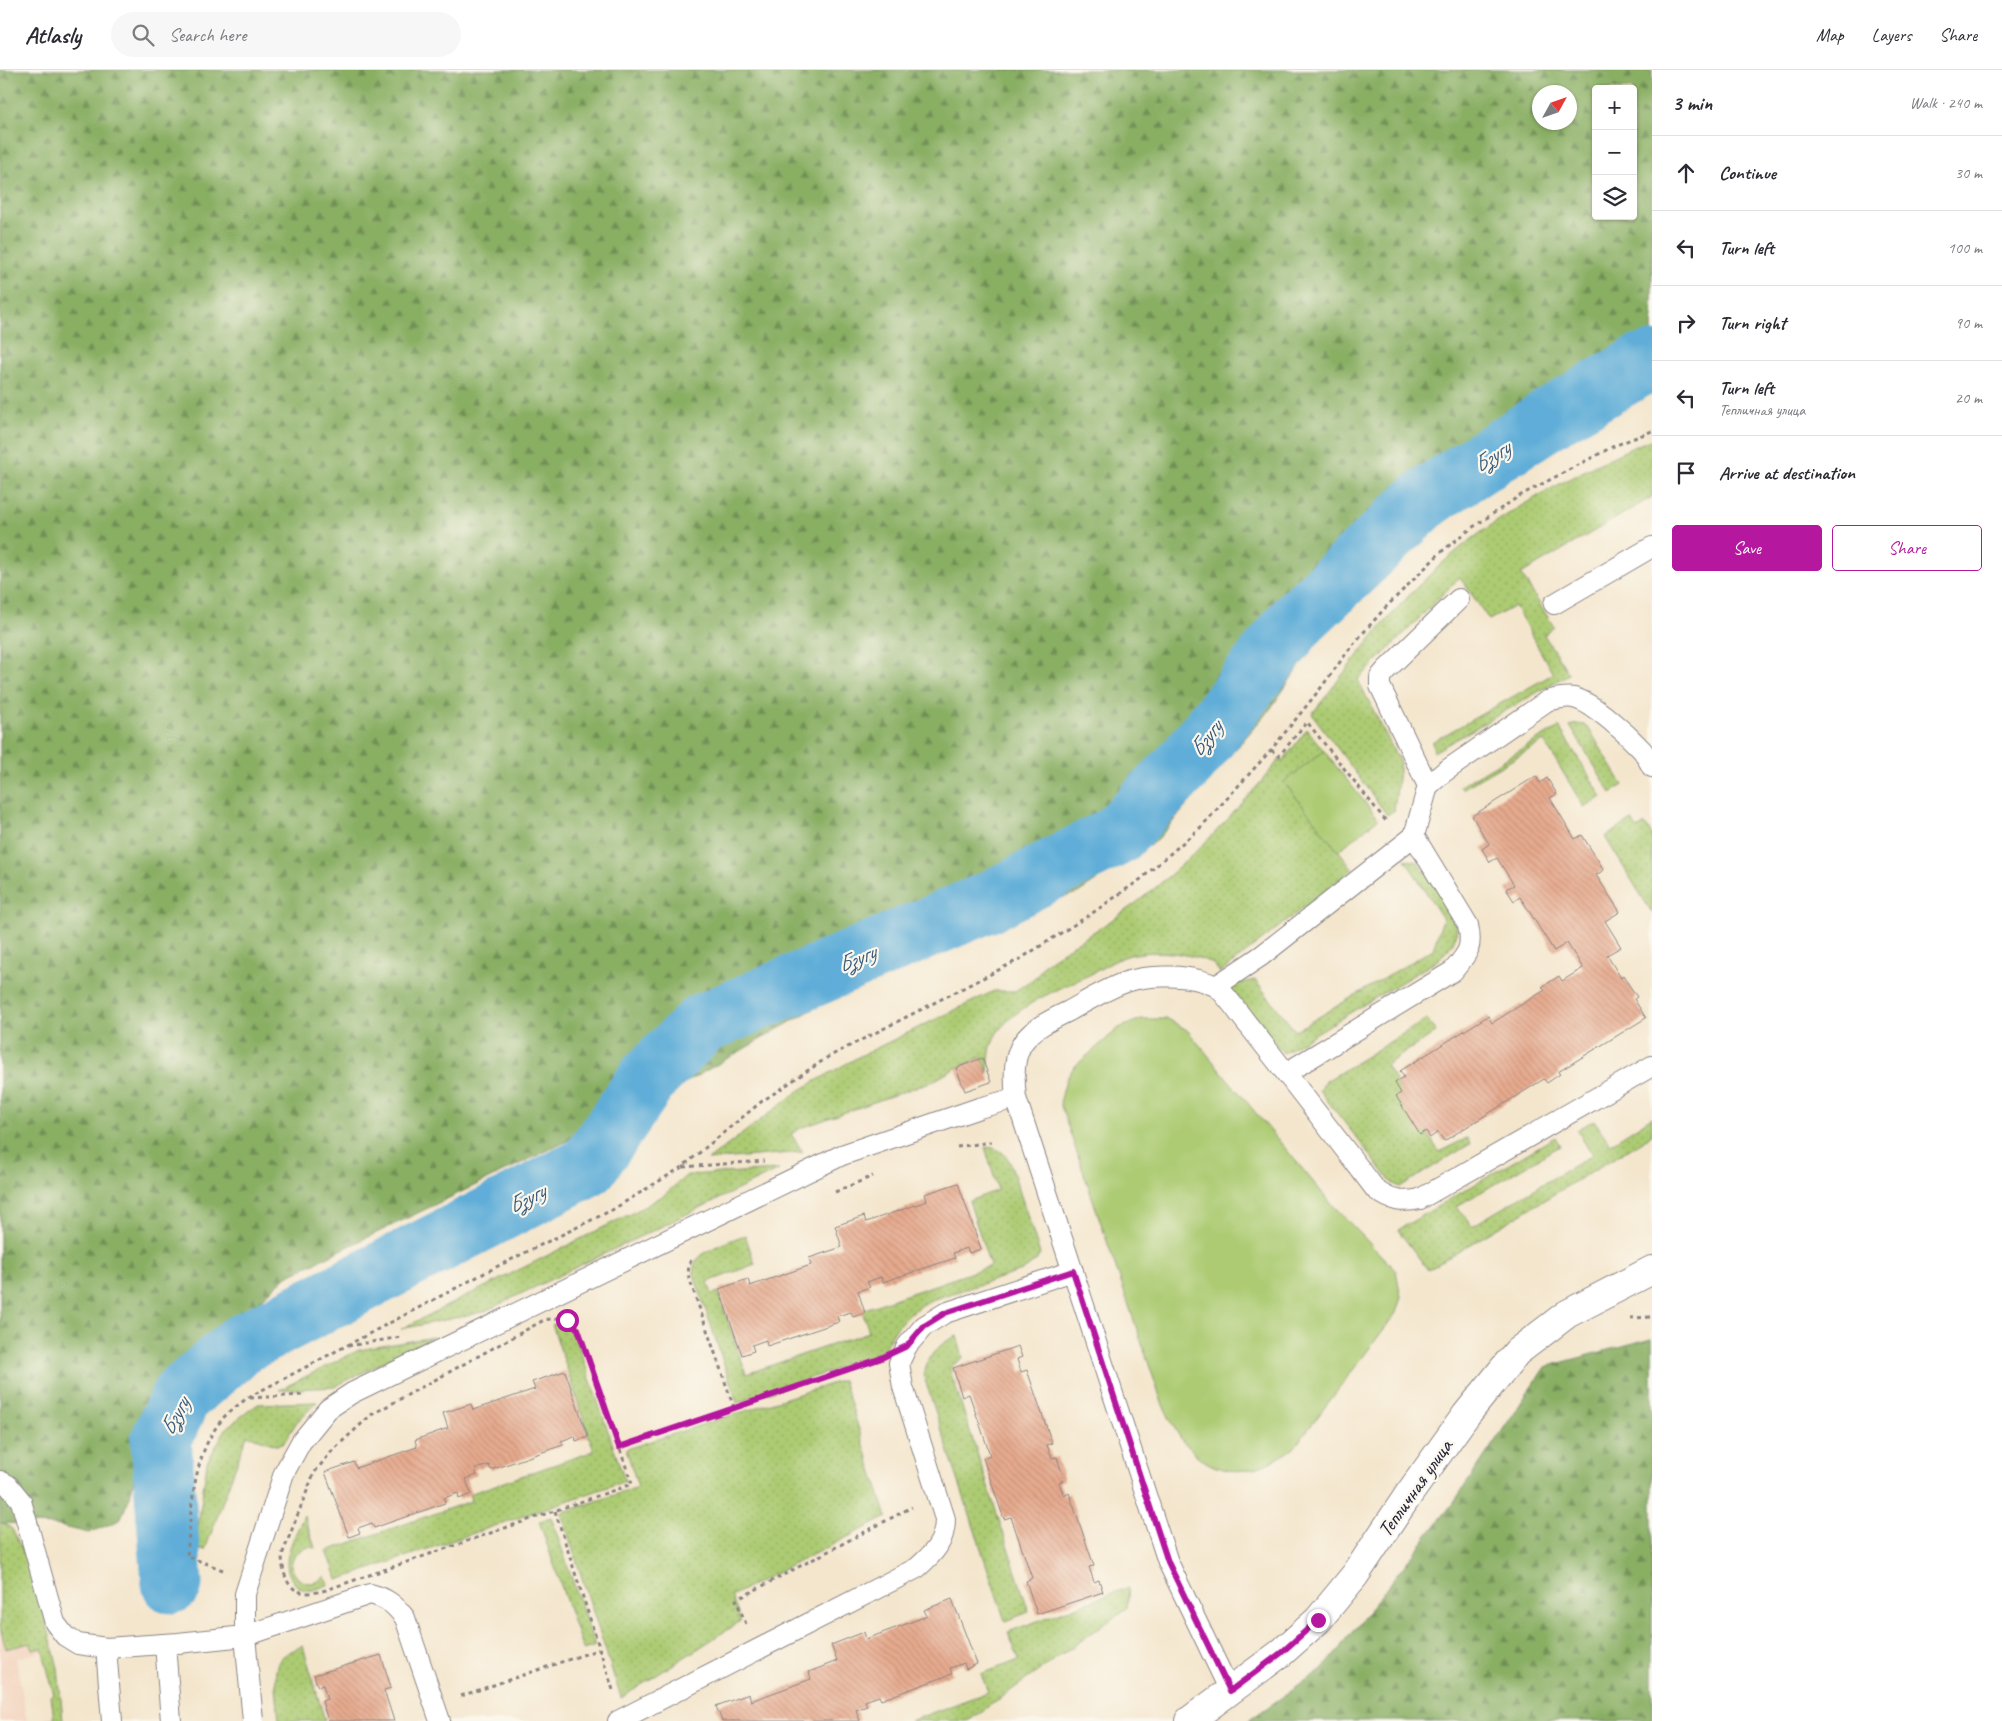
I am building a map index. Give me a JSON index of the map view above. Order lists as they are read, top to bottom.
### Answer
{
  "streets": {
    "street": ["Тепличная улица"]
  },
  "water": ["Бзугу"],
  "north": "top right",
  "page": {
    "header": "Atlasly",
    "search": "Search here",
    "nav": ["Map", "Layers", "Share"],
    "heading": ["3 min", "Walk · 240 m"],
    "map_buttons": ["+", "−"],
    "list": [
      ["Continue", "30 m"],
      ["Turn left", "100 m"],
      ["Turn right", "90 m"],
      ["Turn left", "Тепличная улица", "20 m"],
      "Arrive at destination"
    ],
    "buttons": ["Save", "Share"]
  }
}
